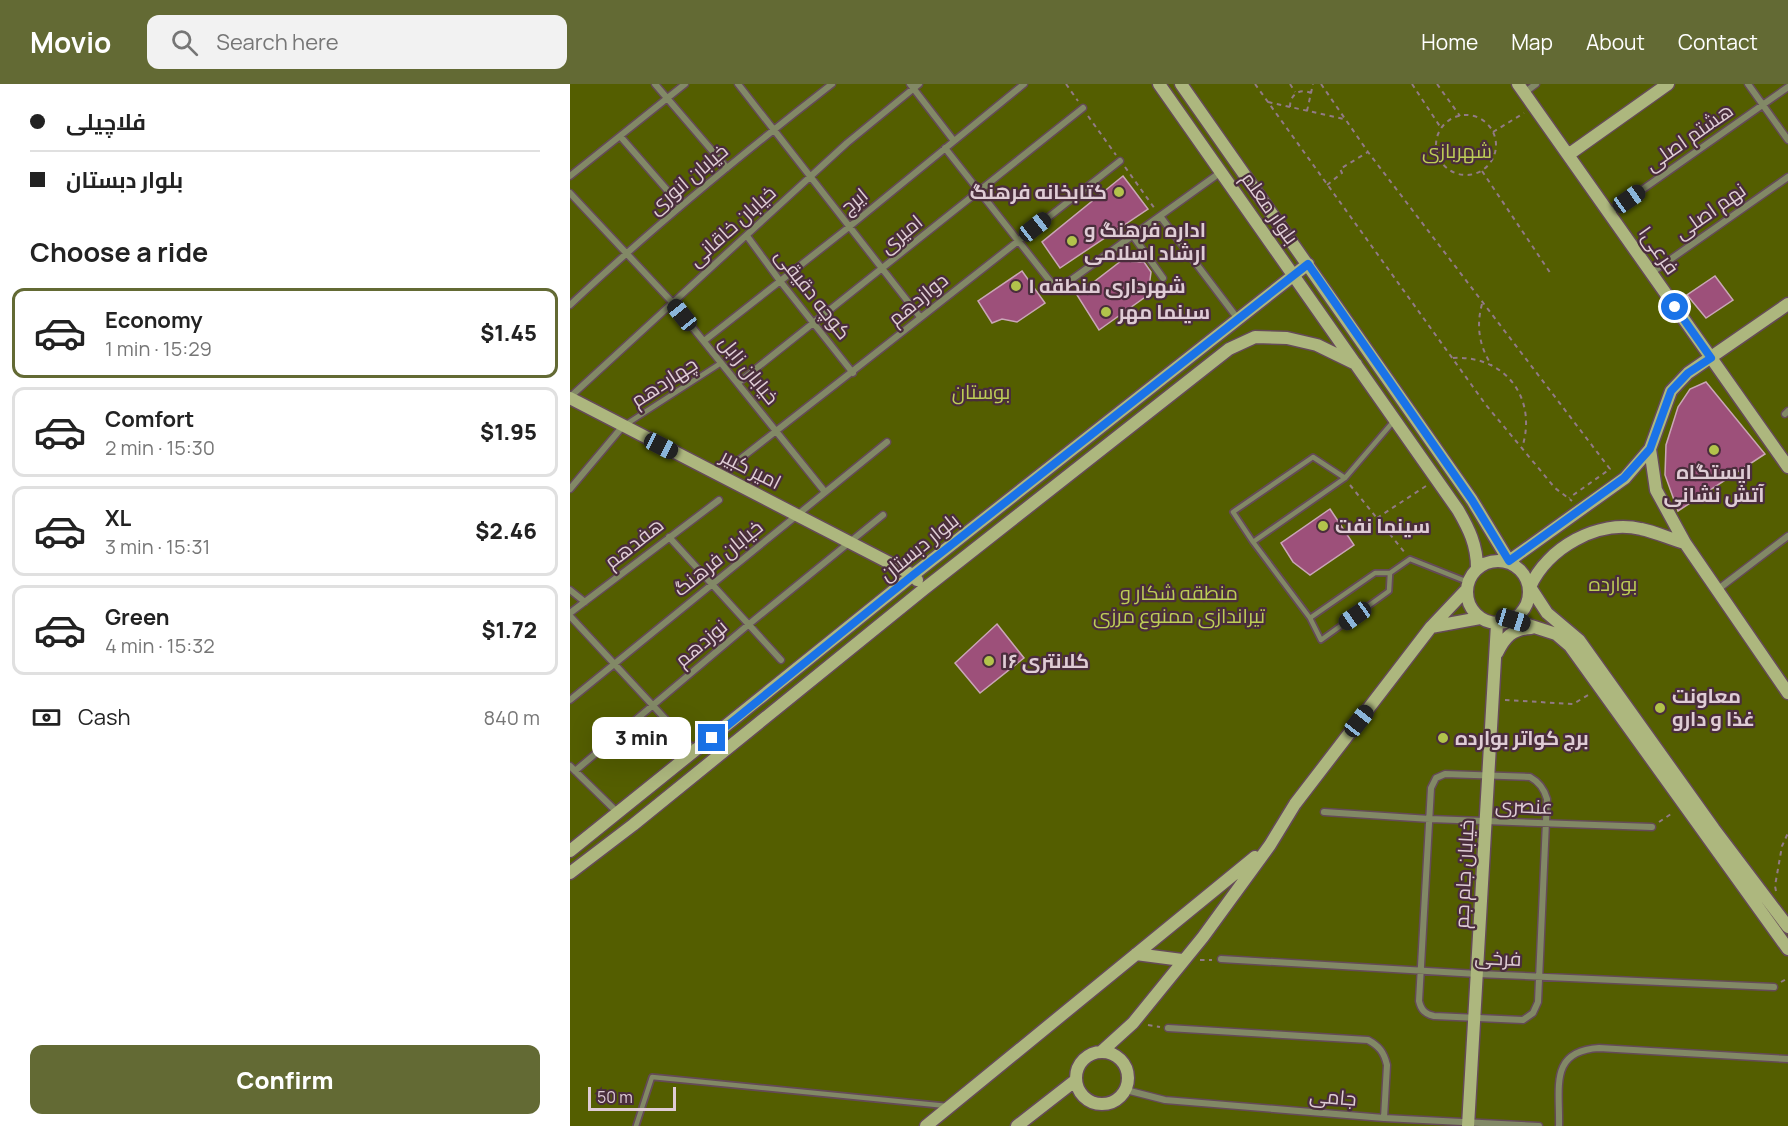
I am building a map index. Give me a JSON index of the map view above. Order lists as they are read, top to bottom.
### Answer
{
  "streets": {
    "street": [
      "هشتم اصلی",
      "خیابان انوری",
      "ایرج",
      "بلوار معلم",
      "نهم اصلی",
      "خیابان خاقانی",
      "امیری",
      "فرعی۱",
      "کوچه دقیقی",
      "دوازدهم",
      "خیابان زابل",
      "امیر کبیر",
      "هفدهم",
      "بلوار دبستان",
      "خیابان فرهنگ",
      "نوزدهم",
      "عنصری",
      "خیابان جام جم",
      "فرخی",
      "جامی"
    ],
    "lane": ["چهاردهم"]
  },
  "crossings": [
    ["هشتم اصلی", "فرعی۱"],
    ["خیابان انوری", "خیابان زابل"],
    ["ایرج", "کوچه دقیقی"],
    ["ایرج", "خیابان زابل"],
    ["بلوار معلم", "بلوار دبستان"],
    ["بلوار معلم", "خیابان جام جم"],
    ["نهم اصلی", "فرعی۱"],
    ["خیابان خاقانی", "کوچه دقیقی"],
    ["خیابان خاقانی", "خیابان زابل"],
    ["خیابان خاقانی", "امیر کبیر"],
    ["امیری", "کوچه دقیقی"],
    ["امیری", "خیابان زابل"],
    ["کوچه دقیقی", "دوازدهم"],
    ["دوازدهم", "خیابان زابل"],
    ["خیابان زابل", "چهاردهم"],
    ["خیابان زابل", "خیابان فرهنگ"],
    ["چهاردهم", "امیر کبیر"],
    ["امیر کبیر", "بلوار دبستان"],
    ["امیر کبیر", "خیابان فرهنگ"],
    ["امیر کبیر", "نوزدهم"],
    ["عنصری", "خیابان جام جم"],
    ["خیابان جام جم", "فرخی"],
    ["خیابان جام جم", "جامی"]
  ],
  "parks": [
    "شهربازی",
    "بوستان",
    "بوارده",
    "منطقه شکار و تیراندازی ممنوع مرزی"
  ],
  "places": [
    "کتابخانه فرهنگ",
    "اداره فرهنگ و ارشاد اسلامی",
    "شهرداری منطقه ۱",
    "سینما مهر",
    "ایستگاه آتش نشانی",
    "سینما نفت",
    "کلانتری ۱۶",
    "معاونت غذا و دارو",
    "برج کواتر بوارده"
  ],
  "scale_bar": "50 m",
  "page": {
    "header": "Movio",
    "search": "Search here",
    "nav": [
      "Home",
      "Map",
      "About",
      "Contact"
    ],
    "banner": ["فلاچیلی", "بلوار دبستان"],
    "heading": "Choose a ride",
    "list": [
      {
        "name": "Economy",
        "note": "1 min · 15:29",
        "value": "$1.45"
      },
      {
        "name": "Comfort",
        "note": "2 min · 15:30",
        "value": "$1.95"
      },
      {
        "name": "XL",
        "note": "3 min · 15:31",
        "value": "$2.46"
      },
      {
        "name": "Green",
        "note": "4 min · 15:32",
        "value": "$1.72"
      }
    ],
    "pay": ["Cash", "840 m"],
    "bubble": "3 min",
    "buttons": "Confirm",
    "scale": "50 m"
  }
}
